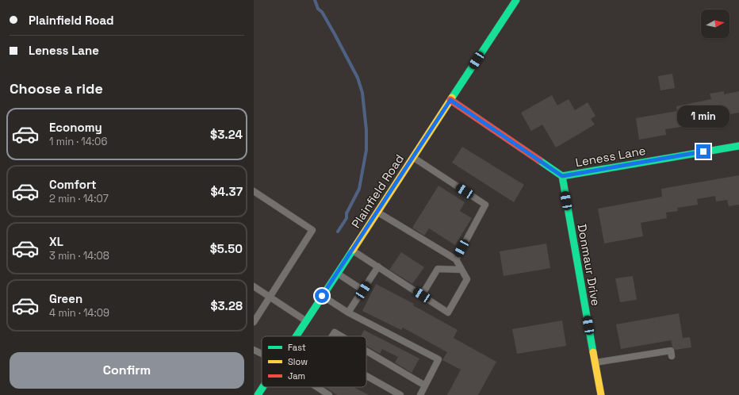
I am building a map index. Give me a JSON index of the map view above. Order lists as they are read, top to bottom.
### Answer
{
  "streets": {
    "street": ["Leness Lane", "Plainfield Road", "Donmaur Drive"]
  },
  "crossings": [
    ["Leness Lane", "Plainfield Road"],
    ["Leness Lane", "Donmaur Drive"]
  ],
  "legend": ["Fast", "Slow", "Jam"],
  "north": "right",
  "page": {
    "banner": ["Plainfield Road", "Leness Lane"],
    "heading": "Choose a ride",
    "bubble": "1 min",
    "list": [
      {
        "name": "Economy",
        "note": "1 min · 14:06",
        "value": "$3.24"
      },
      {
        "name": "Comfort",
        "note": "2 min · 14:07",
        "value": "$4.37"
      },
      {
        "name": "XL",
        "note": "3 min · 14:08",
        "value": "$5.50"
      },
      {
        "name": "Green",
        "note": "4 min · 14:09",
        "value": "$3.28"
      }
    ],
    "buttons": "Confirm"
  }
}
